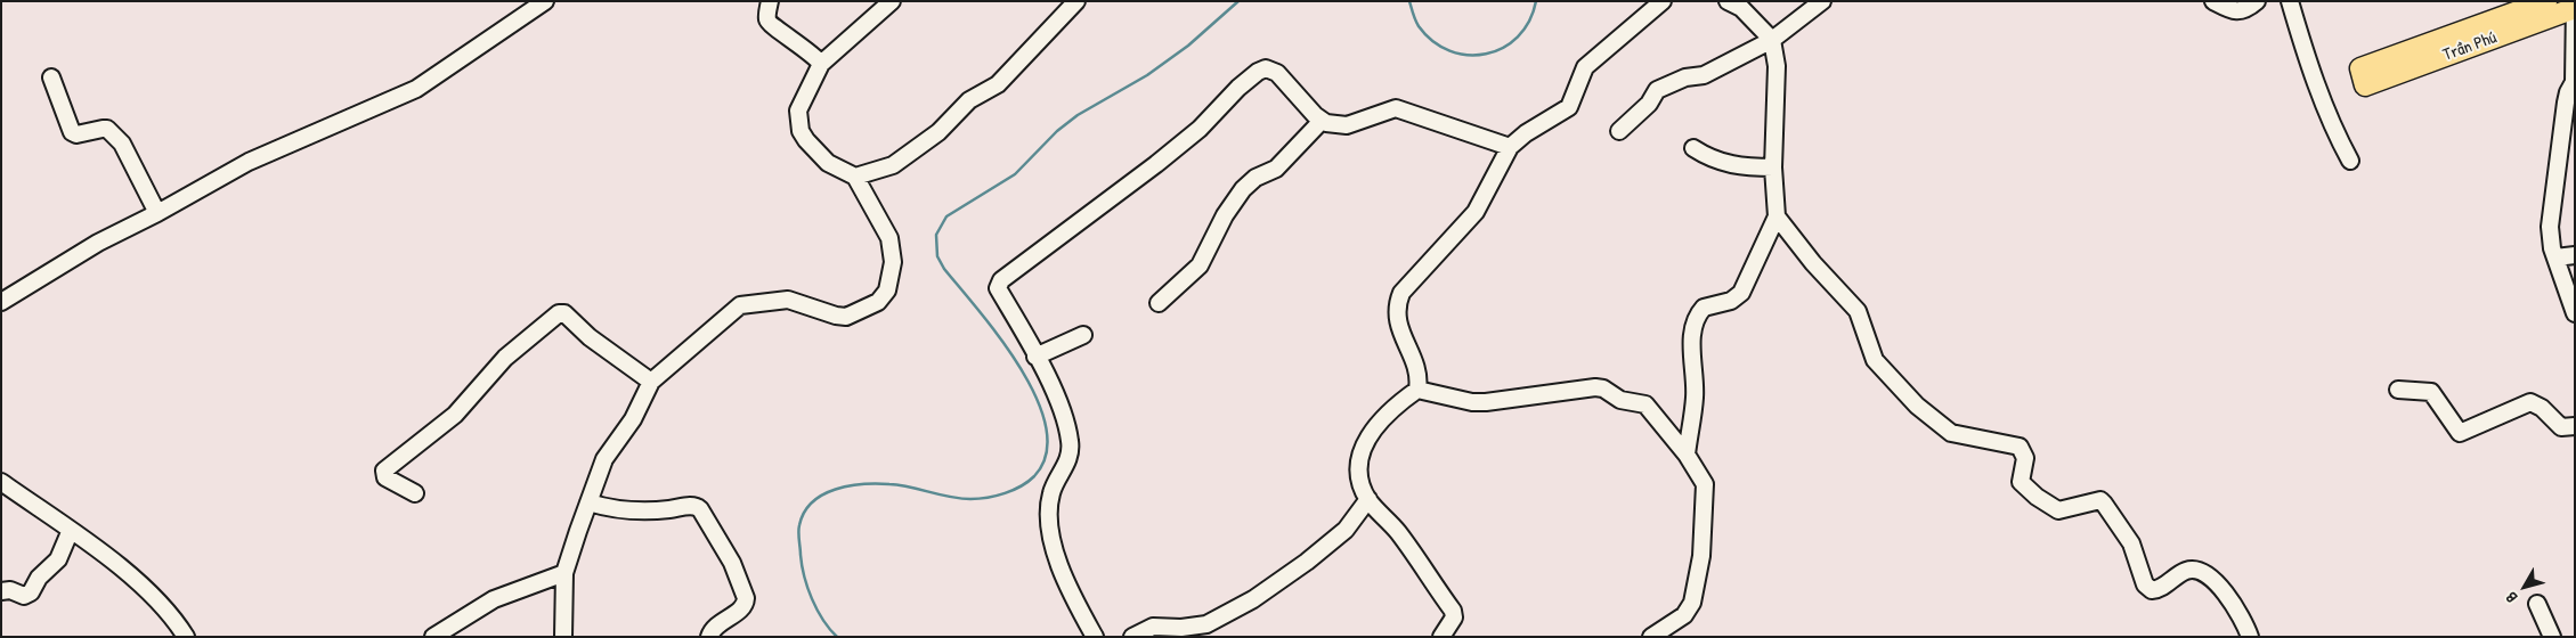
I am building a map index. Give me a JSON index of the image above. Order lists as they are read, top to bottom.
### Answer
{
  "streets": {
    "main road": ["Trần Phú"]
  },
  "north": "bottom left"
}
